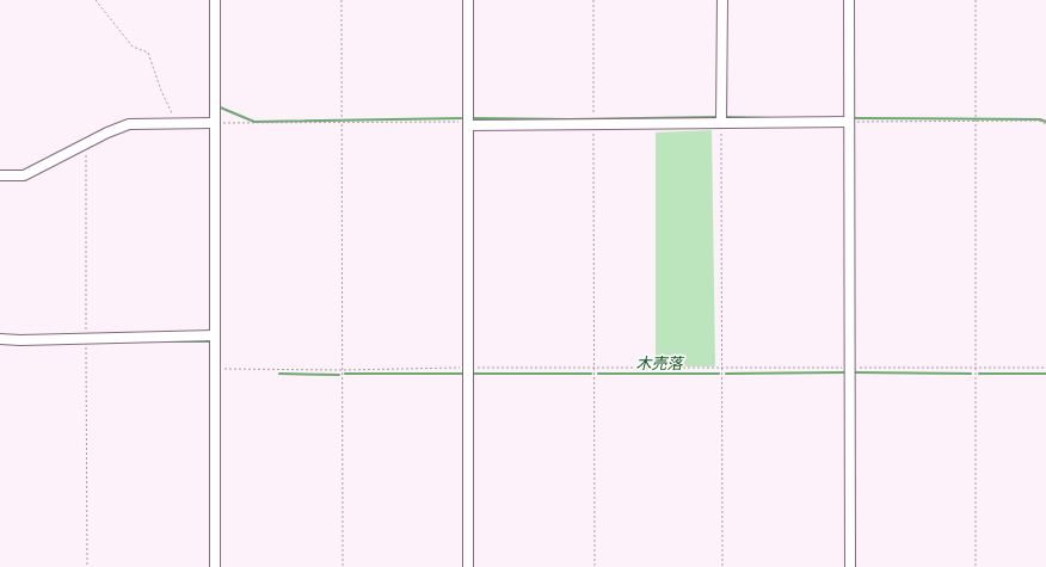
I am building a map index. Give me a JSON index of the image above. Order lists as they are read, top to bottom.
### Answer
{
  "water": ["木売落"]
}
